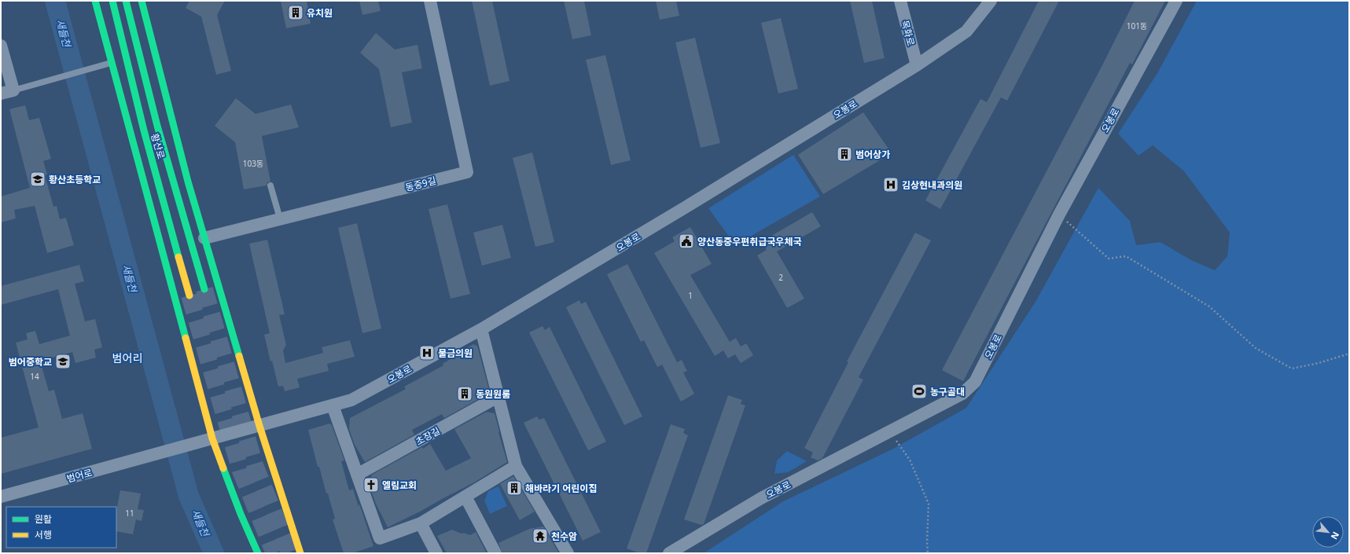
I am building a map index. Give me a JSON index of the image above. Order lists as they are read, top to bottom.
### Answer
{
  "streets": {
    "main road": ["황산로"],
    "street": [
      "목화로",
      "오봉로",
      "동중9길",
      "초장길",
      "범어로"
    ]
  },
  "crossings": [
    ["목화로", "오봉로"],
    ["오봉로", "범어로"]
  ],
  "districts": ["범어리"],
  "water": ["새들천"],
  "places": {
    "building": [
      "유치원",
      "범어상가",
      "동원원룸",
      "해바라기 어린이집"
    ],
    "school or university": ["황산초등학교", "범어중학교"],
    "hospital": ["김상현내과의원", "물금의원"],
    "public building": ["양산동중우편취급국우체국"],
    "sports": ["농구골대"],
    "church": ["엘림교회"],
    "temple": ["천수암"]
  },
  "house_numbers": [
    "101동",
    "103동",
    "2",
    "1",
    "14",
    "11"
  ],
  "legend": ["원활", "서행"],
  "north": "bottom right"
}
